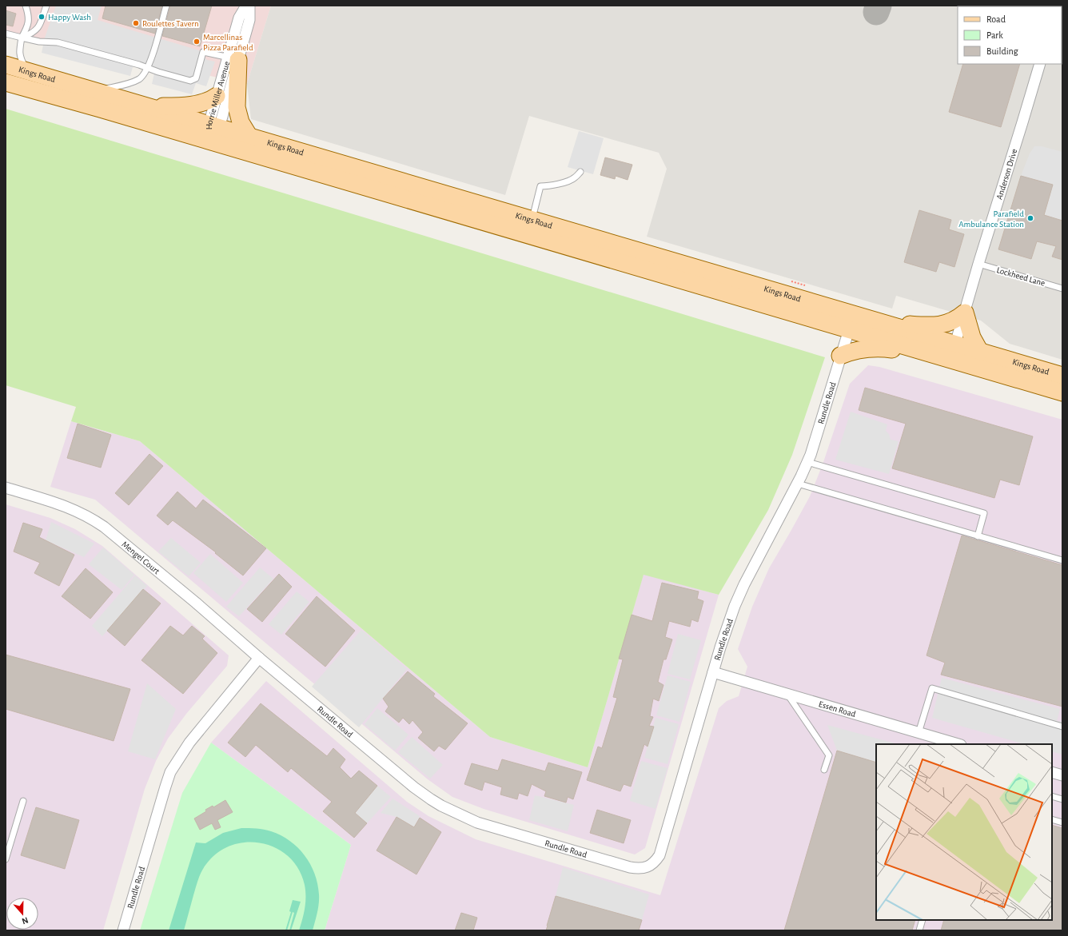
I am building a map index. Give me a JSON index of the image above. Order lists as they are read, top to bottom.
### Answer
{
  "streets": {
    "main road": ["Kings Road"],
    "street": [
      "Horrie Miller Avenue",
      "Anderson Drive",
      "Rundle Road",
      "Mengel Court",
      "Essen Road"
    ],
    "lane": ["Lockheed Lane"]
  },
  "crossings": [
    ["Kings Road", "Horrie Miller Avenue"],
    ["Kings Road", "Anderson Drive"],
    ["Kings Road", "Rundle Road"],
    ["Anderson Drive", "Lockheed Lane"],
    ["Rundle Road", "Mengel Court"],
    ["Rundle Road", "Essen Road"]
  ],
  "places": [
    "Happy Wash",
    "Roulettes Tavern",
    "Marcellinas Pizza Parafield",
    "Parafield Ambulance Station"
  ],
  "legend": ["Road", "Park", "Building"],
  "north": "bottom"
}
